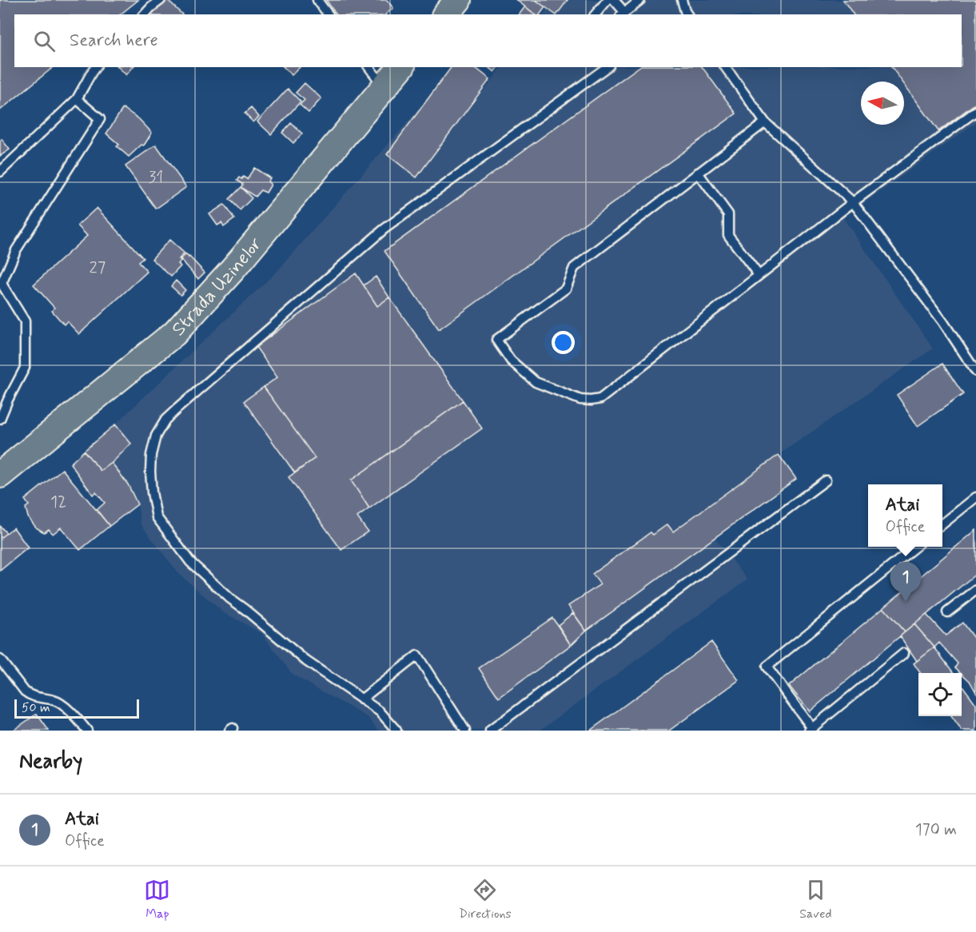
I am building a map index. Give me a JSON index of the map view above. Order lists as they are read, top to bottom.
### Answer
{
  "streets": {
    "main road": ["Strada Uzinelor"]
  },
  "house_numbers": ["31", "27", "12"],
  "scale_bar": "50 m",
  "north": "left",
  "page": {
    "search": "Search here",
    "popup": ["Atai", "Office"],
    "pins": "1",
    "scale": "50 m",
    "heading": "Nearby",
    "list": [
      {
        "mark": "1",
        "name": "Atai",
        "note": "Office",
        "value": "170 m"
      }
    ],
    "nav": ["Map", "Directions", "Saved"]
  }
}
